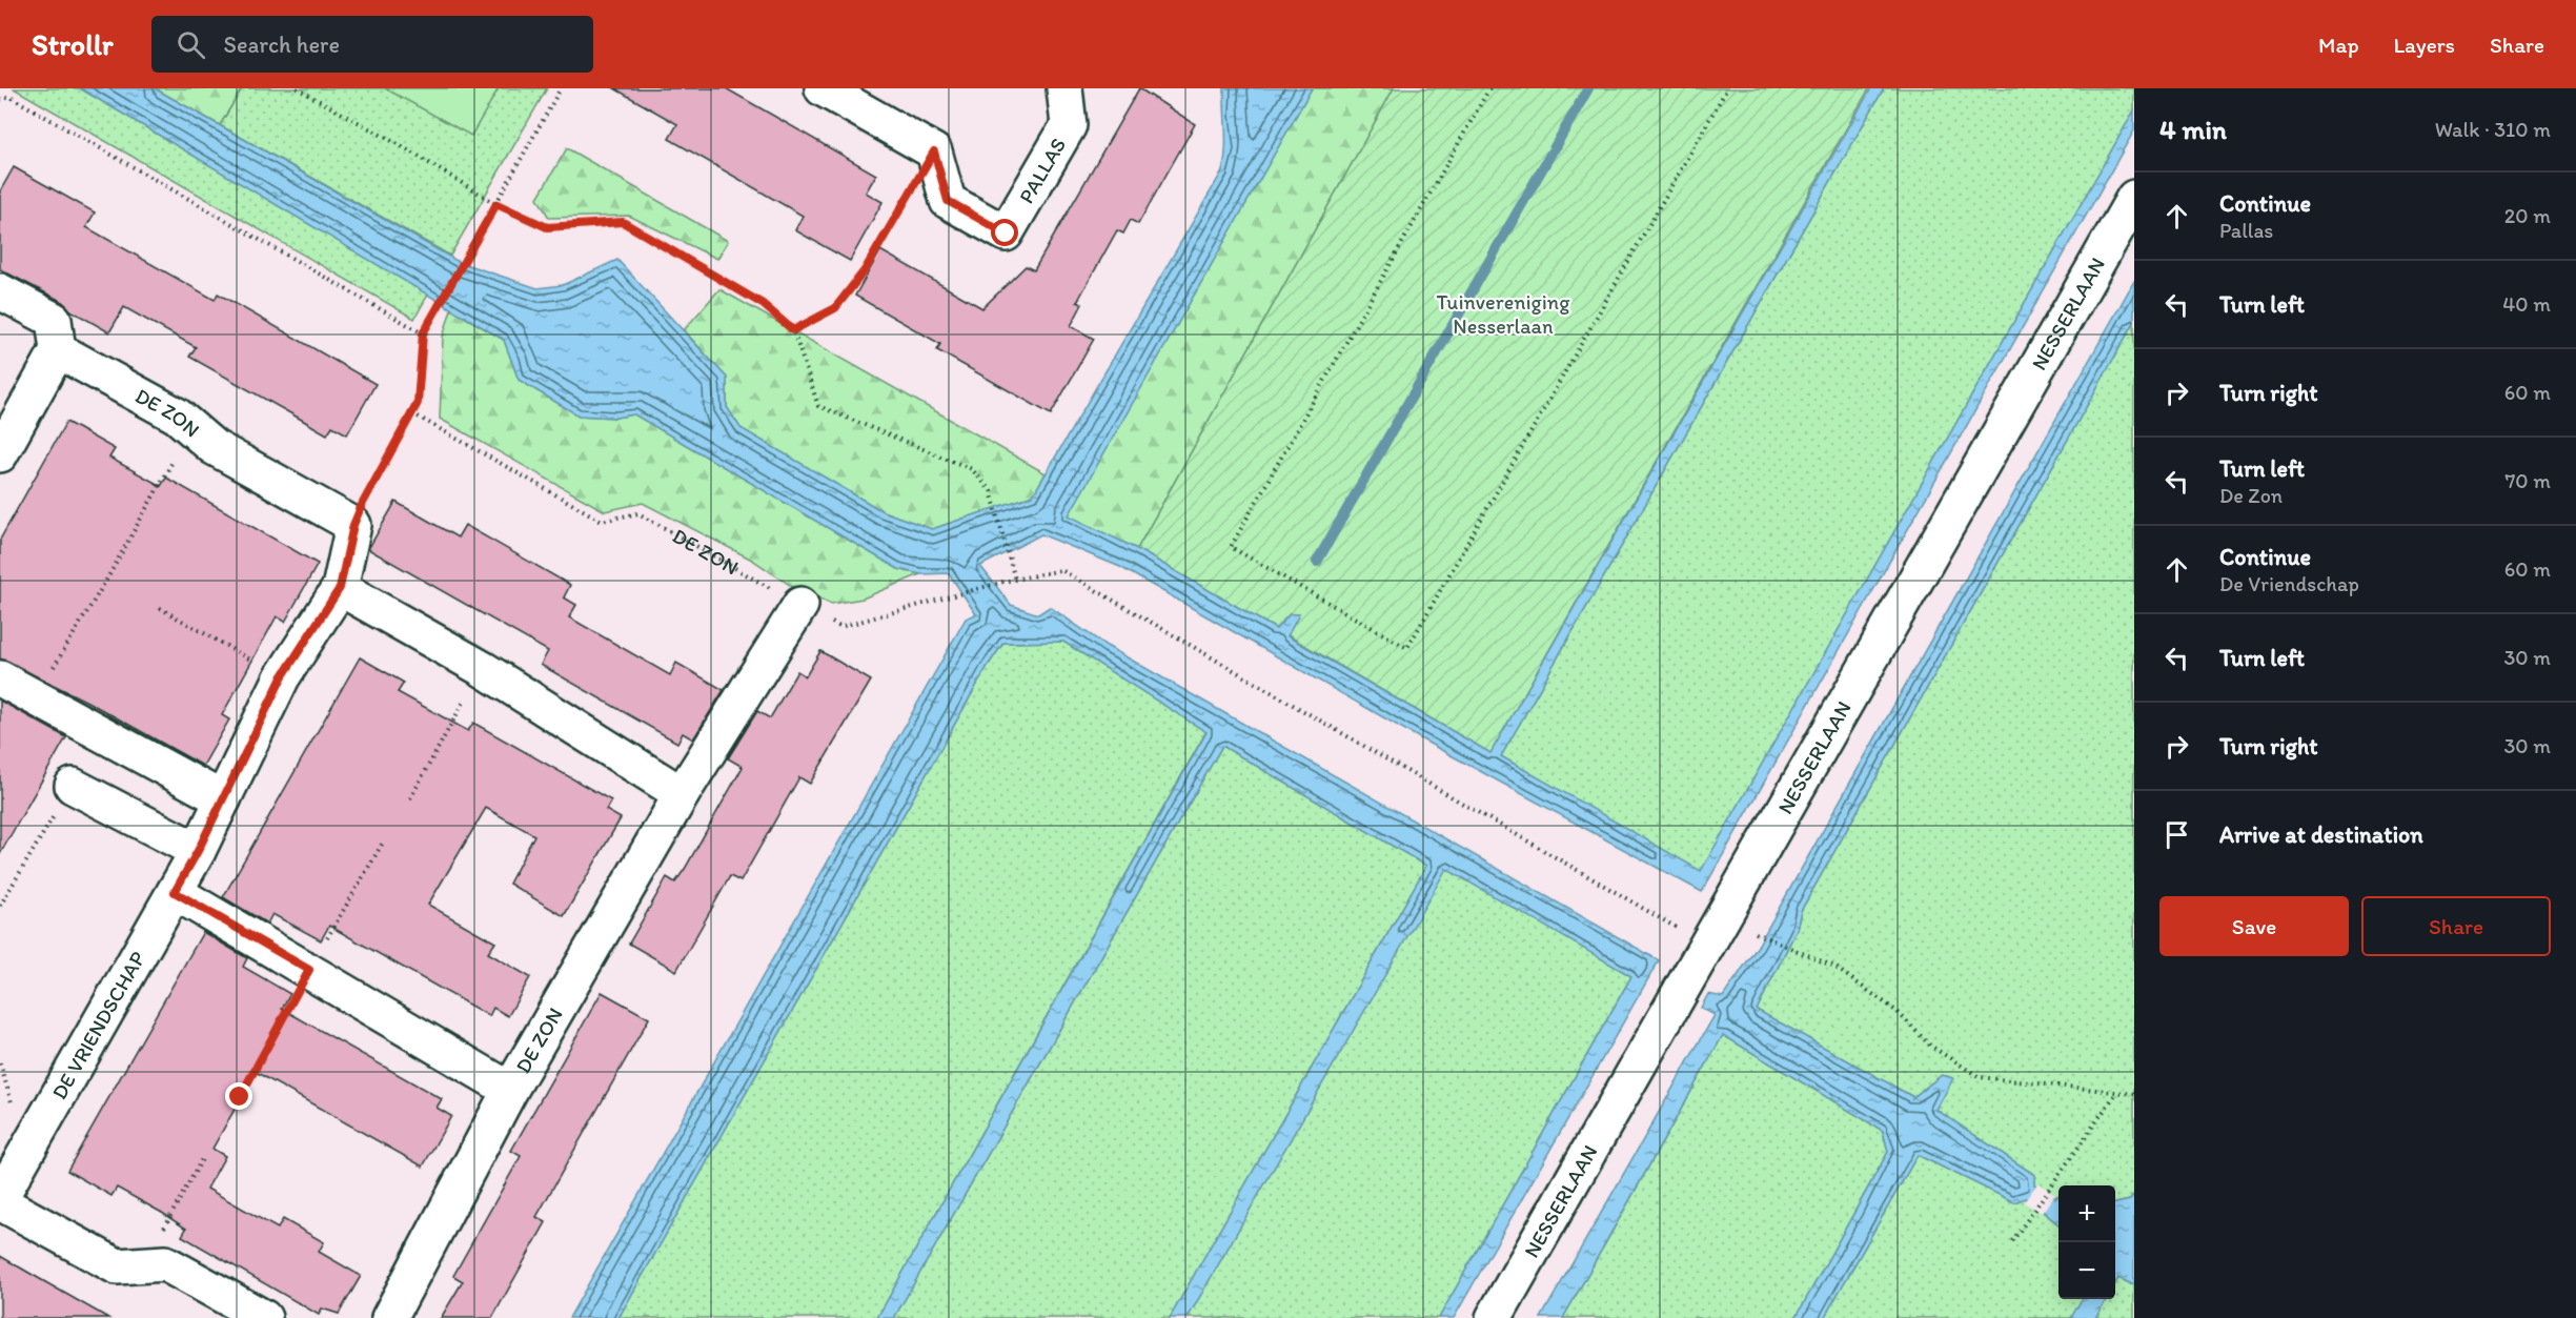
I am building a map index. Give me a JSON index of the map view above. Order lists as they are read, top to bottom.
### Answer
{
  "streets": {
    "street": [
      "PALLAS",
      "NESSERLAAN",
      "DE ZON",
      "DE VRIENDSCHAP"
    ]
  },
  "crossings": [
    ["DE ZON", "DE VRIENDSCHAP"]
  ],
  "parks": ["Tuinvereniging Nesserlaan"],
  "page": {
    "header": "Strollr",
    "search": "Search here",
    "nav": ["Map", "Layers", "Share"],
    "heading": ["4 min", "Walk · 310 m"],
    "list": [
      ["Continue", "Pallas", "20 m"],
      ["Turn left", "40 m"],
      ["Turn right", "60 m"],
      ["Turn left", "De Zon", "70 m"],
      ["Continue", "De Vriendschap", "60 m"],
      ["Turn left", "30 m"],
      ["Turn right", "30 m"],
      "Arrive at destination"
    ],
    "buttons": ["Save", "Share"],
    "map_buttons": ["+", "−"]
  }
}
